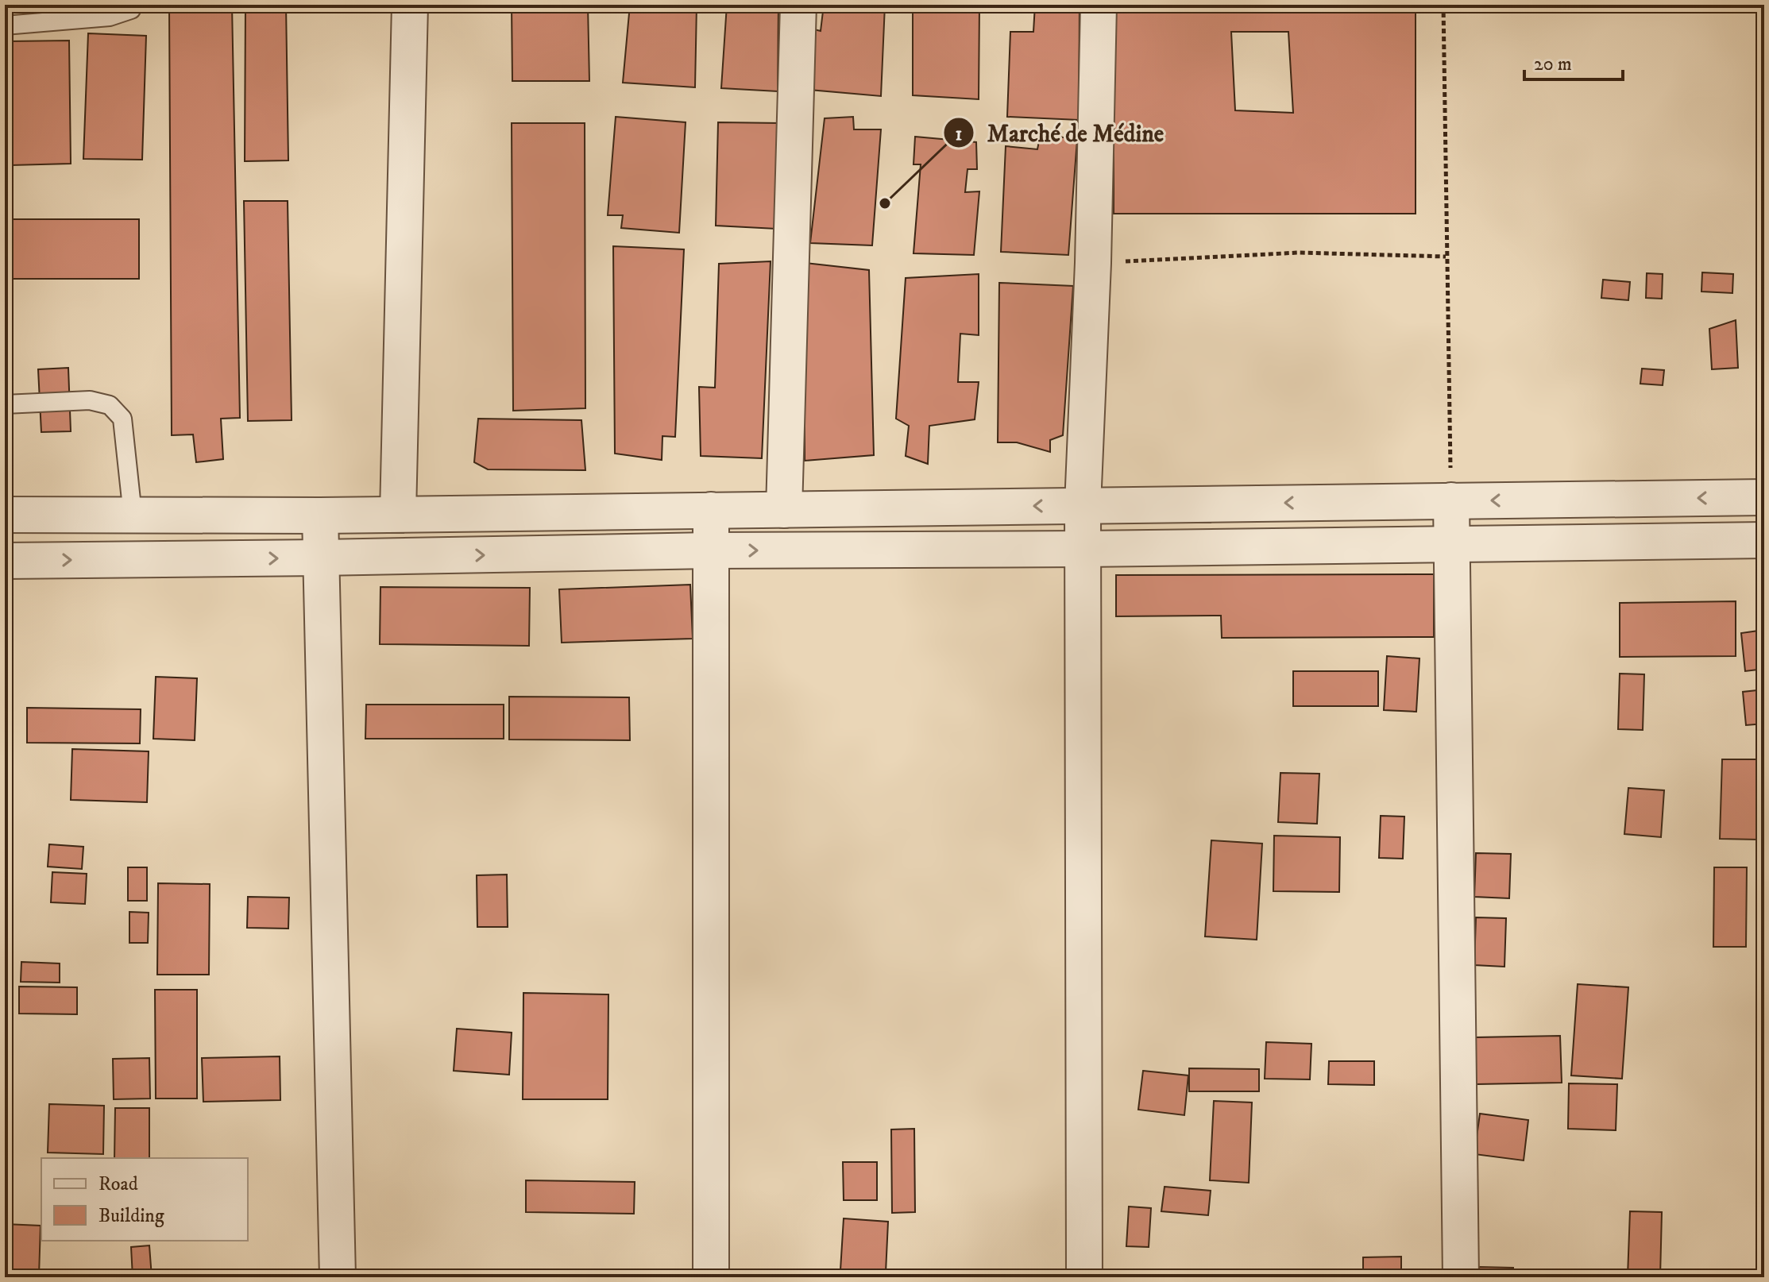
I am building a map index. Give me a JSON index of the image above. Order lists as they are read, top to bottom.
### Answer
{
  "places": ["Marché de Médine"],
  "legend": ["Road", "Building"],
  "scale_bar": "20 m"
}
